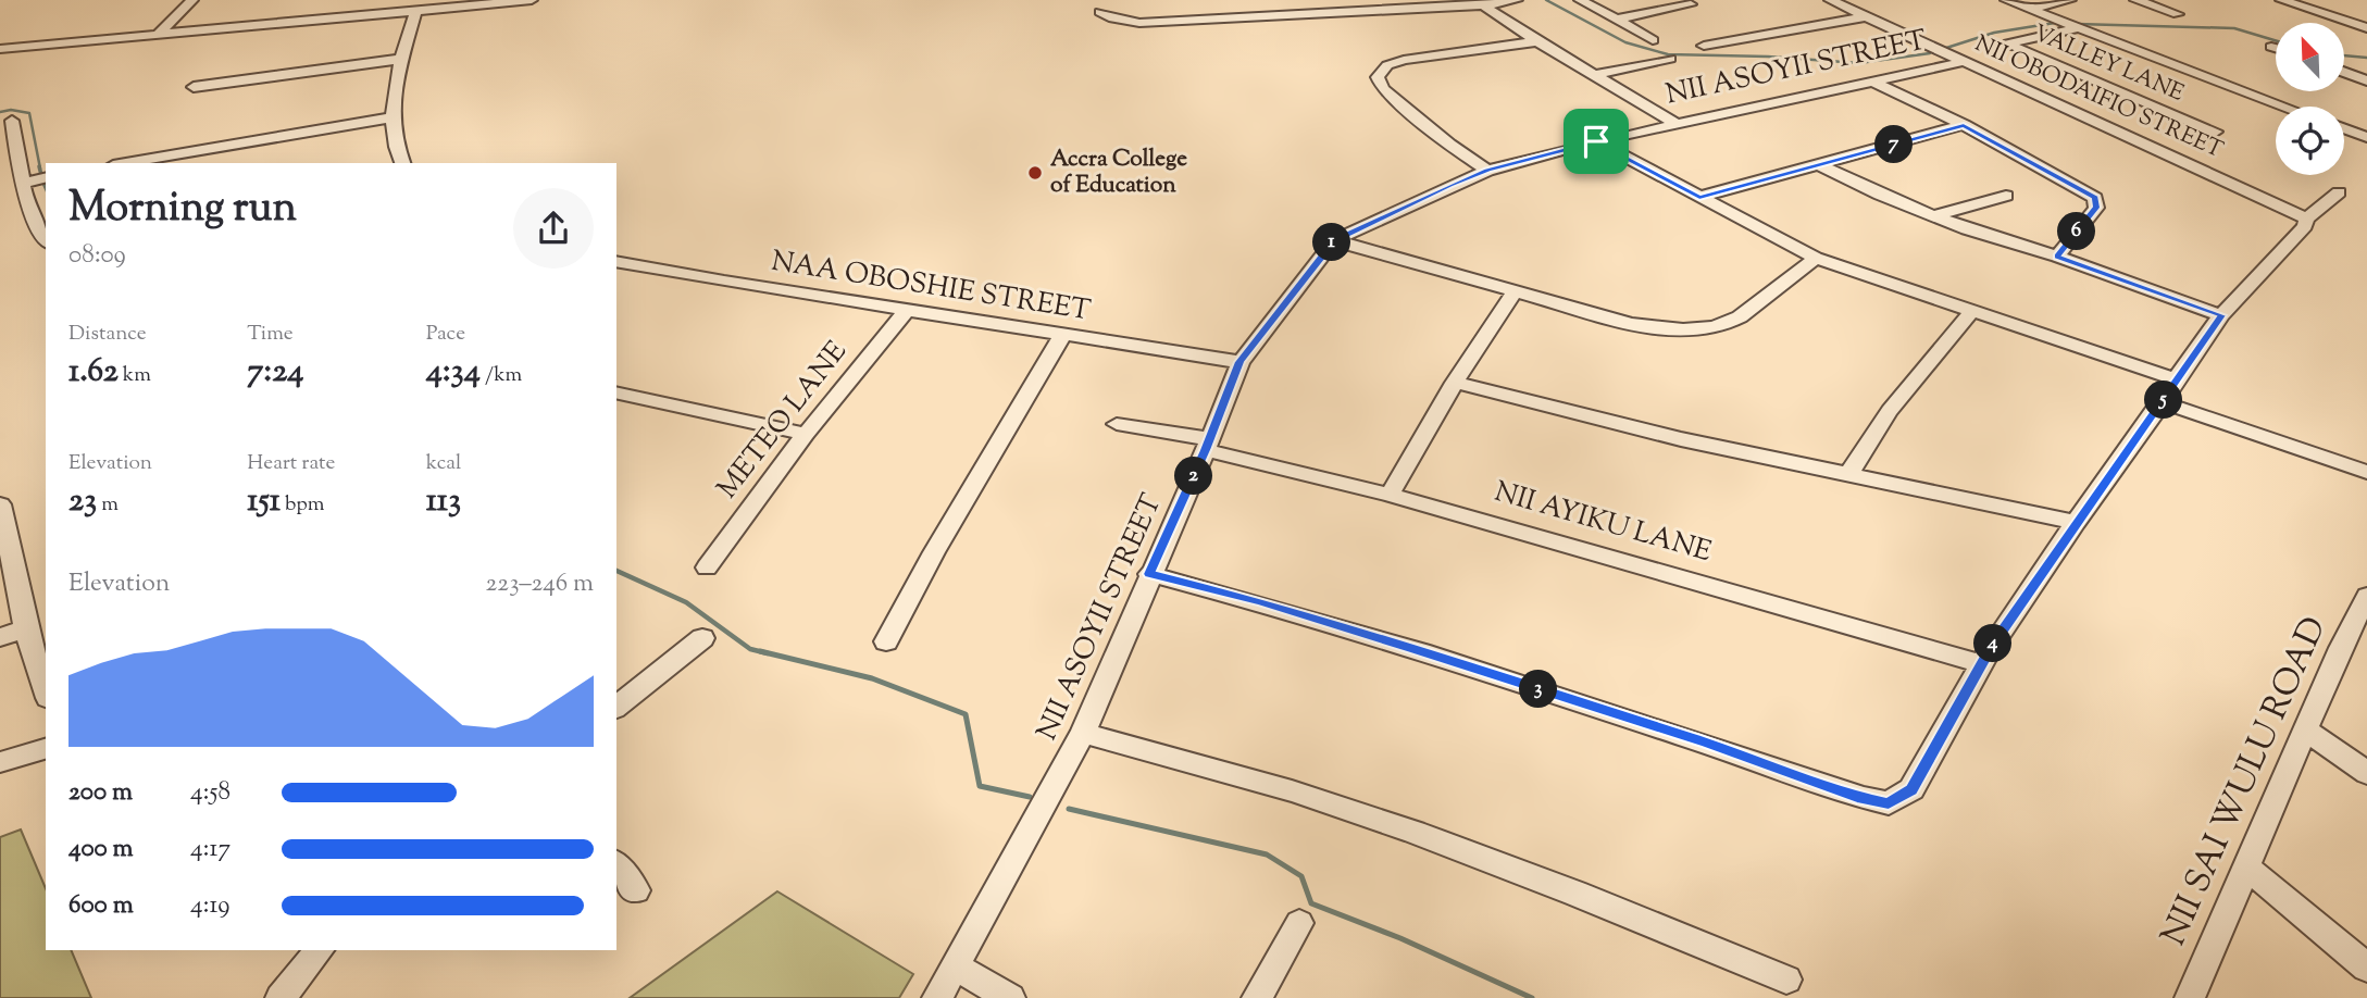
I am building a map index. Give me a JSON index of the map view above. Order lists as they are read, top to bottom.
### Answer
{
  "streets": {
    "street": [
      "VALLEY LANE",
      "NII ASOYII STREET",
      "NII OBODAIFIO STREET",
      "NAA OBOSHIE STREET",
      "METEO LANE",
      "NII AYIKU LANE",
      "NII SAI WULU ROAD"
    ]
  },
  "crossings": [
    ["NII ASOYII STREET", "NII OBODAIFIO STREET"],
    ["NII ASOYII STREET", "NAA OBOSHIE STREET"],
    ["NII ASOYII STREET", "NII AYIKU LANE"],
    ["NAA OBOSHIE STREET", "METEO LANE"]
  ],
  "places": ["Accra College of Education"],
  "north": "top left",
  "page": {
    "pins": [
      "7",
      "6",
      "1",
      "5",
      "2",
      "4",
      "3"
    ],
    "heading": ["Morning run", "08:09"],
    "stats": [
      ["Distance", "1.62 km"],
      ["Time", "7:24"],
      ["Pace", "4:34 /km"],
      ["Elevation", "23 m"],
      ["Heart rate", "151 bpm"],
      ["kcal", "113"]
    ],
    "chart": ["Elevation", "223–246 m"],
    "list": [
      {
        "name": "200 m",
        "note": "4:58"
      },
      {
        "name": "400 m",
        "note": "4:17"
      },
      {
        "name": "600 m",
        "note": "4:19"
      }
    ]
  }
}
